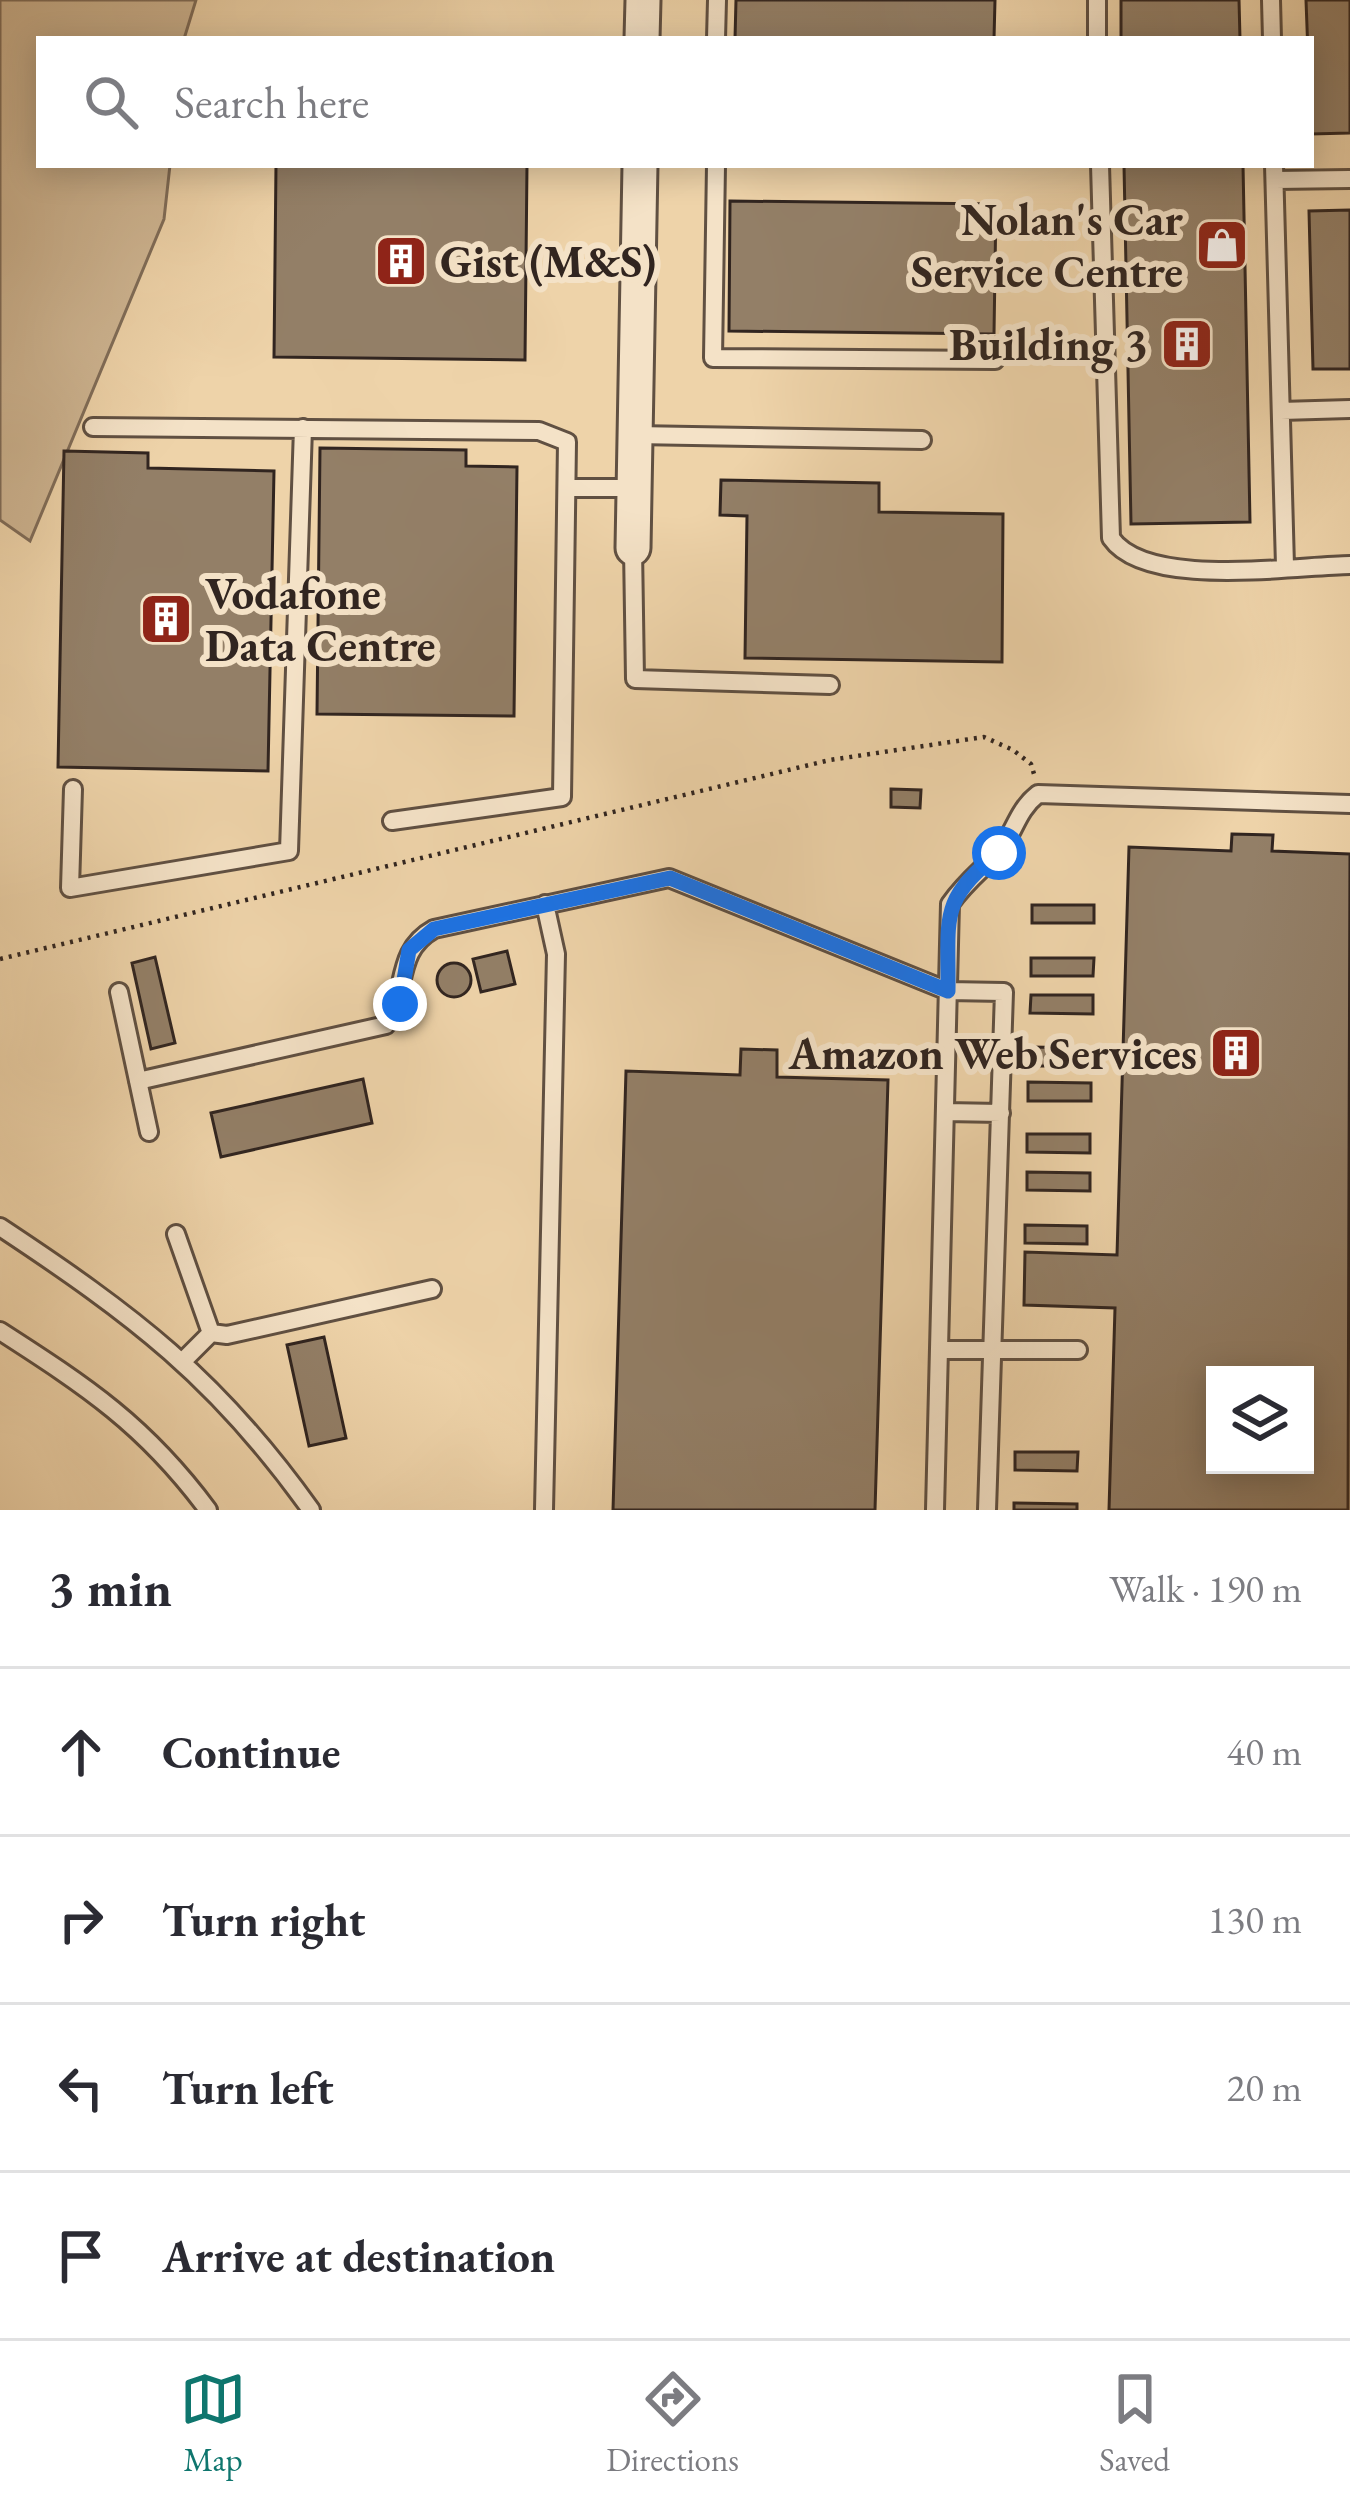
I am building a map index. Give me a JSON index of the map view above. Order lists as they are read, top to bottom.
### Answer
{
  "places": {
    "shop": ["Nolan's Car Service Centre"],
    "building": [
      "Gist (M&S)",
      "Building 3",
      "Vodafone Data Centre",
      "Amazon Web Services"
    ]
  },
  "page": {
    "search": "Search here",
    "heading": ["3 min", "Walk · 190 m"],
    "list": [
      ["Continue", "40 m"],
      ["Turn right", "130 m"],
      ["Turn left", "20 m"],
      "Arrive at destination"
    ],
    "nav": ["Map", "Directions", "Saved"]
  }
}
